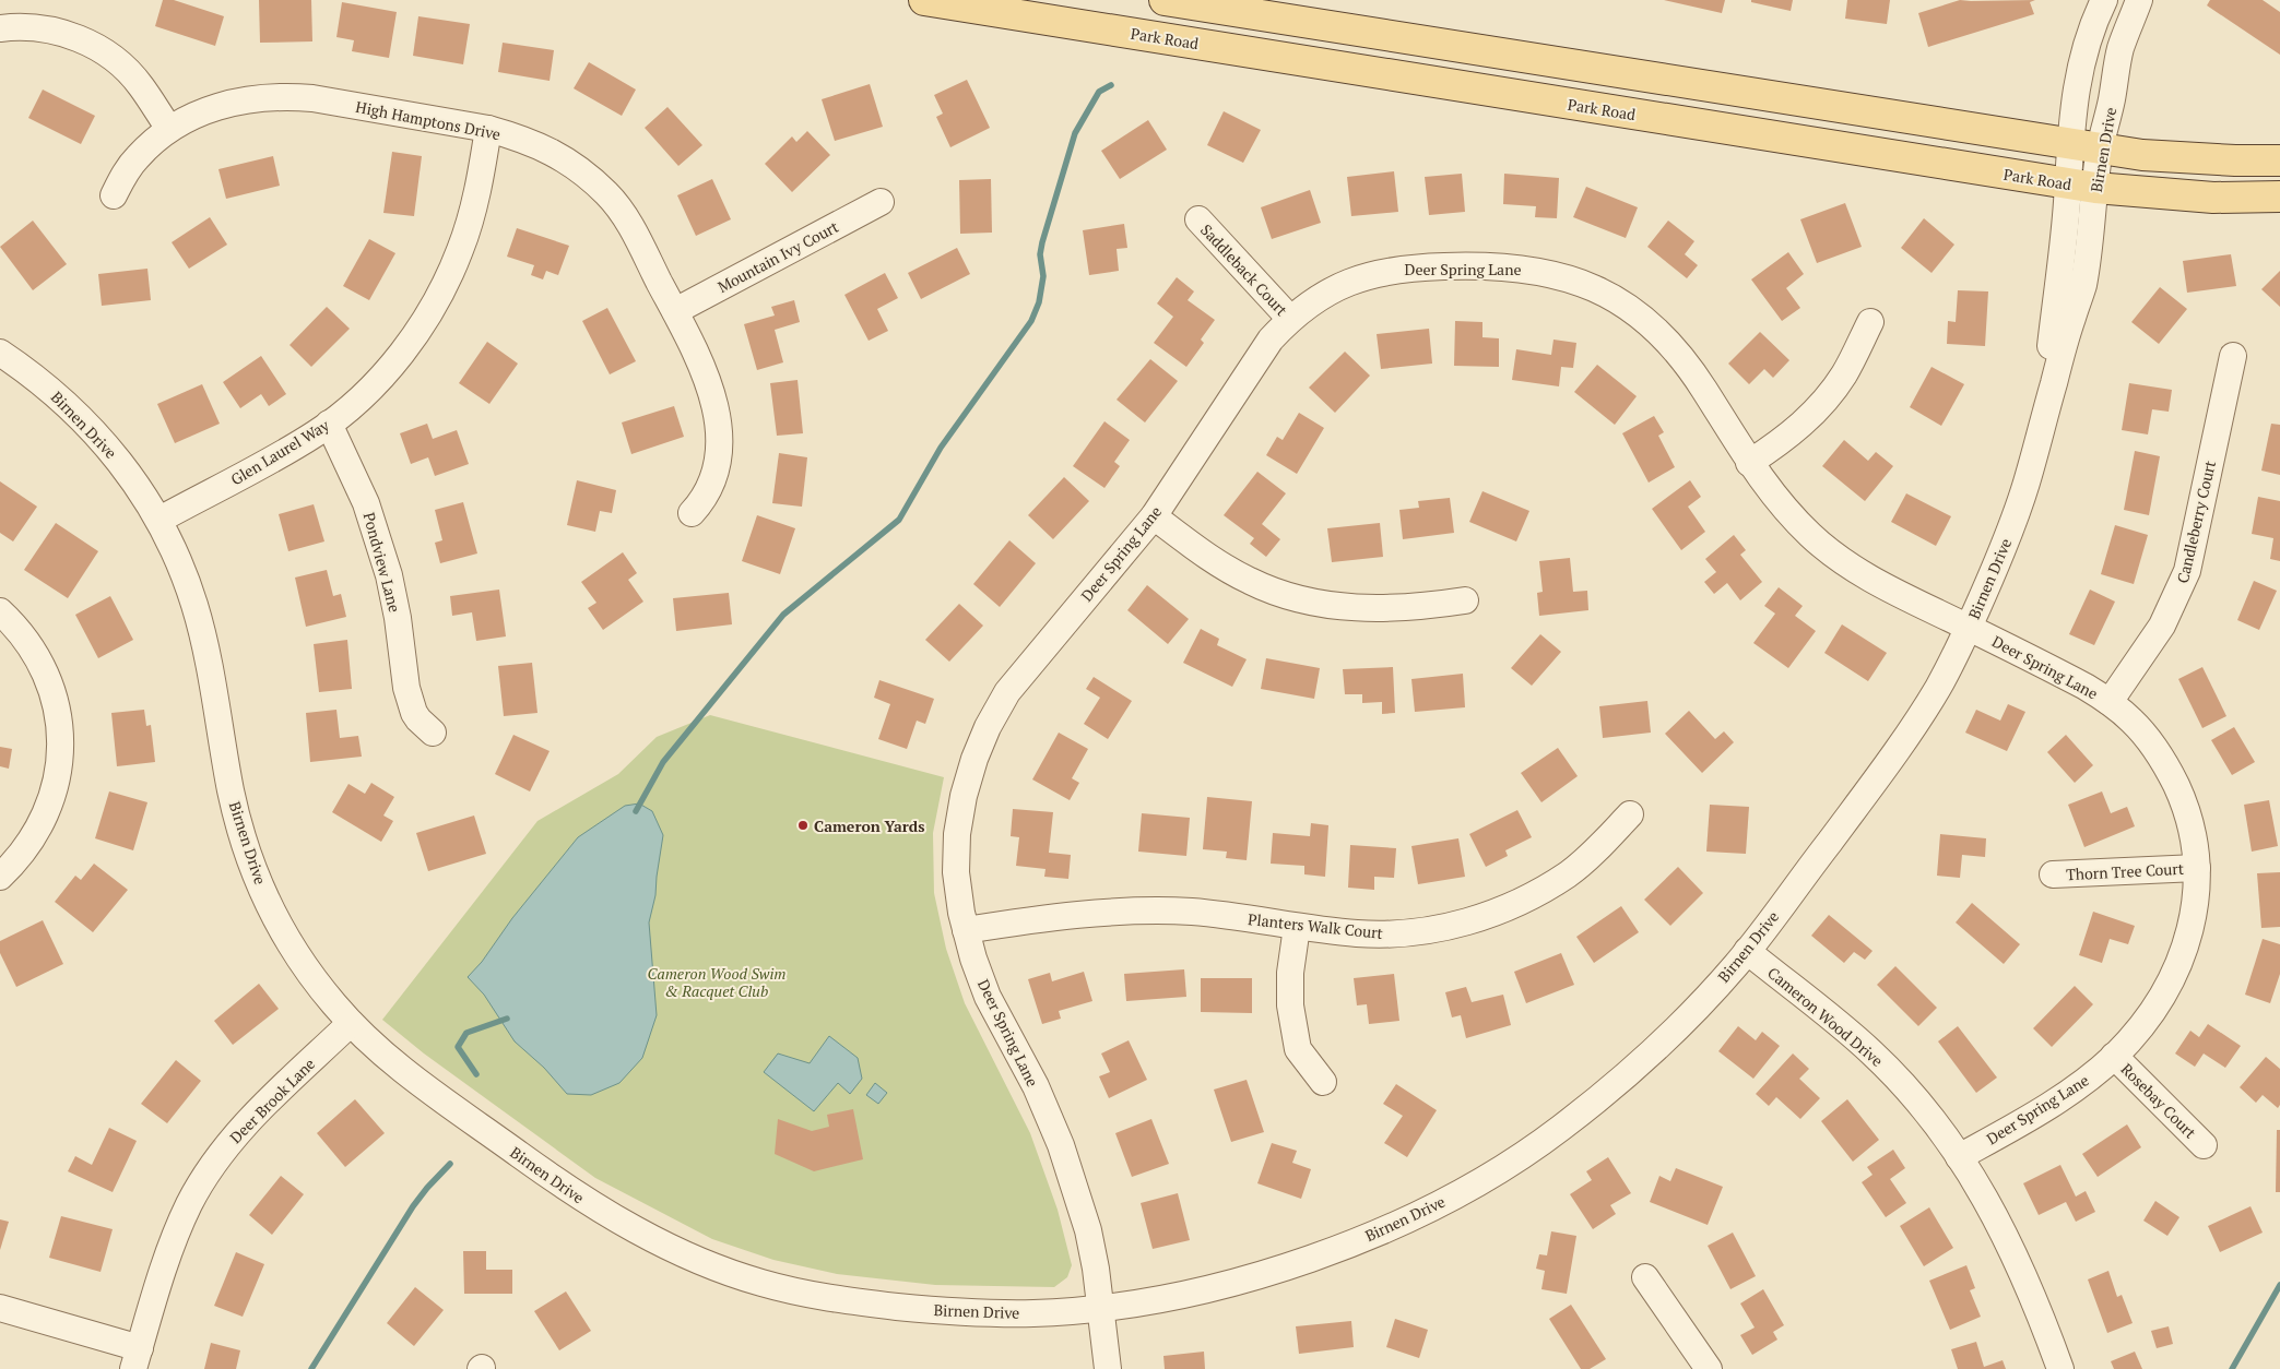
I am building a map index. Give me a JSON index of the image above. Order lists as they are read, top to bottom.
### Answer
{
  "streets": {
    "main road": ["Park Road"],
    "street": [
      "High Hamptons Drive",
      "Birnen Drive",
      "Mountain Ivy Court",
      "Deer Spring Lane",
      "Saddleback Court",
      "Glen Laurel Way",
      "Candleberry Court",
      "Pondview Lane",
      "Thorn Tree Court",
      "Planters Walk Court",
      "Cameron Wood Drive",
      "Deer Brook Lane",
      "Rosebay Court"
    ]
  },
  "crossings": [
    ["Park Road", "Birnen Drive"],
    ["High Hamptons Drive", "Mountain Ivy Court"],
    ["High Hamptons Drive", "Glen Laurel Way"],
    ["Birnen Drive", "Deer Spring Lane"],
    ["Birnen Drive", "Glen Laurel Way"],
    ["Birnen Drive", "Cameron Wood Drive"],
    ["Birnen Drive", "Deer Brook Lane"],
    ["Deer Spring Lane", "Saddleback Court"],
    ["Deer Spring Lane", "Candleberry Court"],
    ["Deer Spring Lane", "Thorn Tree Court"],
    ["Deer Spring Lane", "Planters Walk Court"],
    ["Deer Spring Lane", "Cameron Wood Drive"],
    ["Deer Spring Lane", "Rosebay Court"],
    ["Glen Laurel Way", "Pondview Lane"]
  ],
  "parks": ["Cameron Wood Swim & Racquet Club"],
  "places": ["Cameron Yards"]
}
